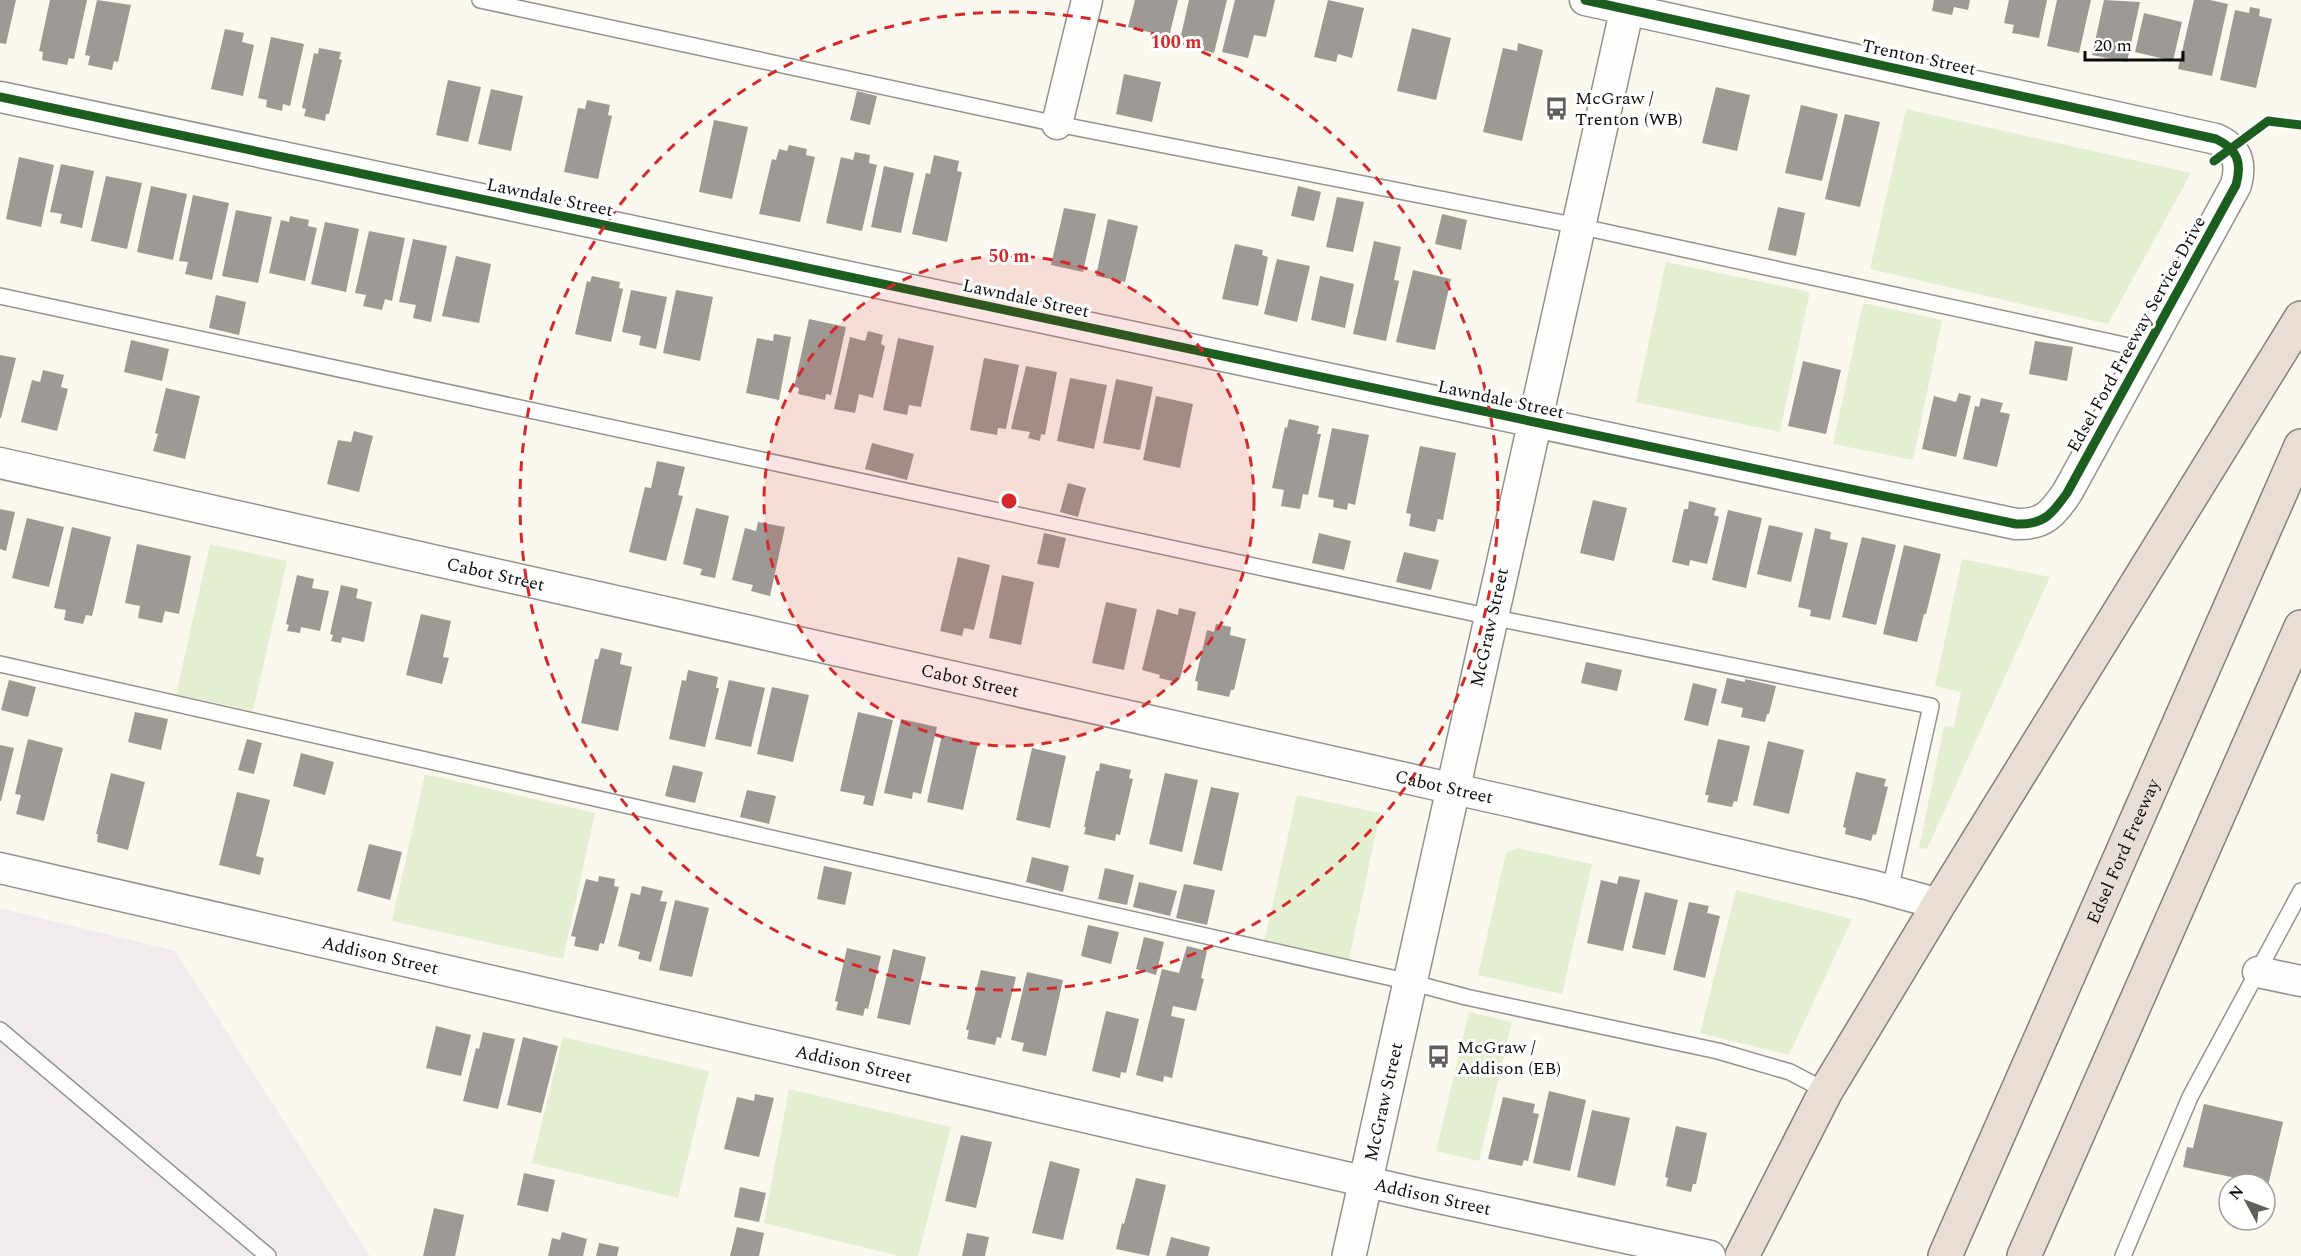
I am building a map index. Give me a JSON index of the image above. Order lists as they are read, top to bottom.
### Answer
{
  "streets": {
    "highway": ["Edsel Ford Freeway"],
    "street": [
      "Trenton Street",
      "Lawndale Street",
      "Edsel Ford Freeway Service Drive",
      "Cabot Street",
      "McGraw Street",
      "Addison Street"
    ]
  },
  "crossings": [
    ["Trenton Street", "Edsel Ford Freeway Service Drive"],
    ["Trenton Street", "McGraw Street"],
    ["Lawndale Street", "Edsel Ford Freeway Service Drive"],
    ["Lawndale Street", "McGraw Street"],
    ["Cabot Street", "McGraw Street"],
    ["McGraw Street", "Addison Street"]
  ],
  "places": {
    "bus stop": ["McGraw / Trenton (WB)", "McGraw / Addison (EB)"]
  },
  "scale_bar": "20 m",
  "north": "top left",
  "rings": ["100 m", "50 m"]
}
